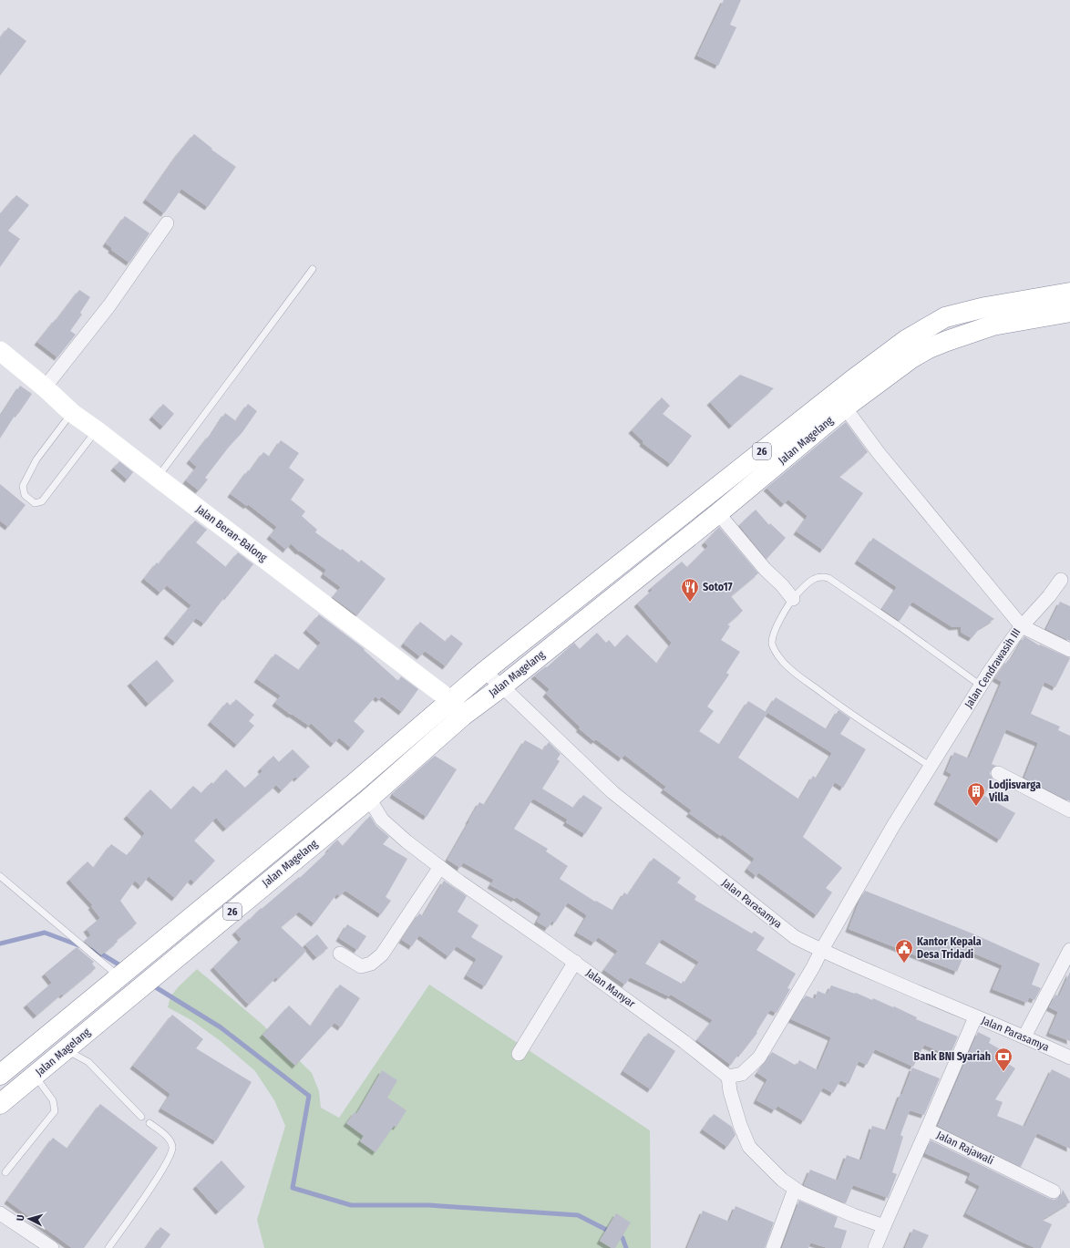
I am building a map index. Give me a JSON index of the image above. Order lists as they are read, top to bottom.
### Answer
{
  "streets": {
    "highway": ["Jalan Magelang", "26"],
    "main road": ["Jalan Beran-Balong"],
    "street": [
      "Jalan Cendrawasih III",
      "Jalan Parasamya",
      "Jalan Manyar",
      "Jalan Rajawali"
    ]
  },
  "crossings": [
    ["Jalan Magelang", "Jalan Beran-Balong"],
    ["Jalan Magelang", "Jalan Cendrawasih III"],
    ["Jalan Magelang", "Jalan Parasamya"],
    ["Jalan Magelang", "Jalan Manyar"],
    ["Jalan Cendrawasih III", "Jalan Parasamya"],
    ["Jalan Parasamya", "Jalan Rajawali"]
  ],
  "places": {
    "restaurant": ["Soto17"],
    "building": ["Lodjisvarga Villa"],
    "public building": ["Kantor Kepala Desa Tridadi"],
    "bank": ["Bank BNI Syariah"]
  },
  "north": "left"
}
